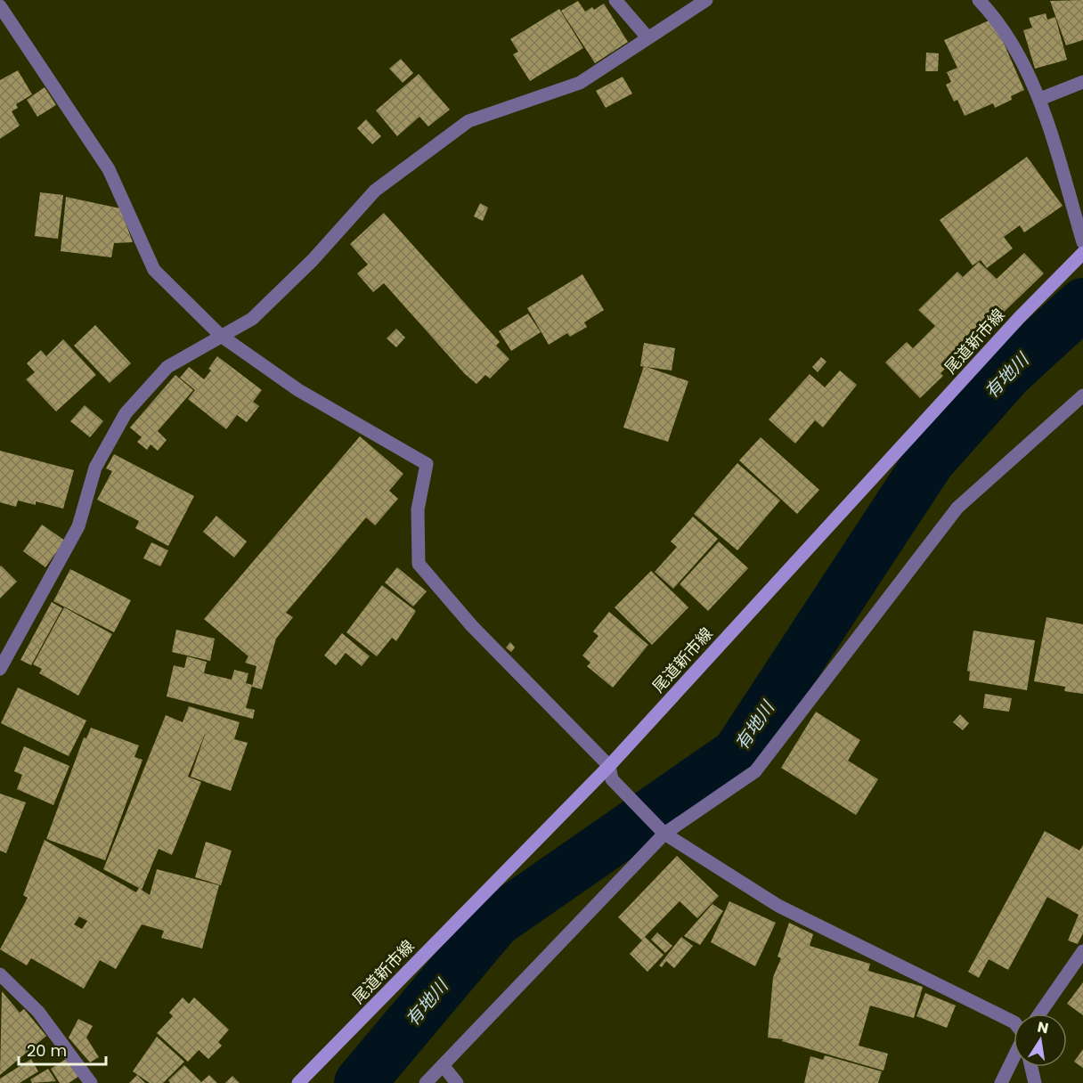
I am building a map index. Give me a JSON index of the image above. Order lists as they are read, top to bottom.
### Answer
{
  "streets": {
    "main road": ["尾道新市線"]
  },
  "water": ["有地川"],
  "scale_bar": "20 m",
  "north": "top"
}
